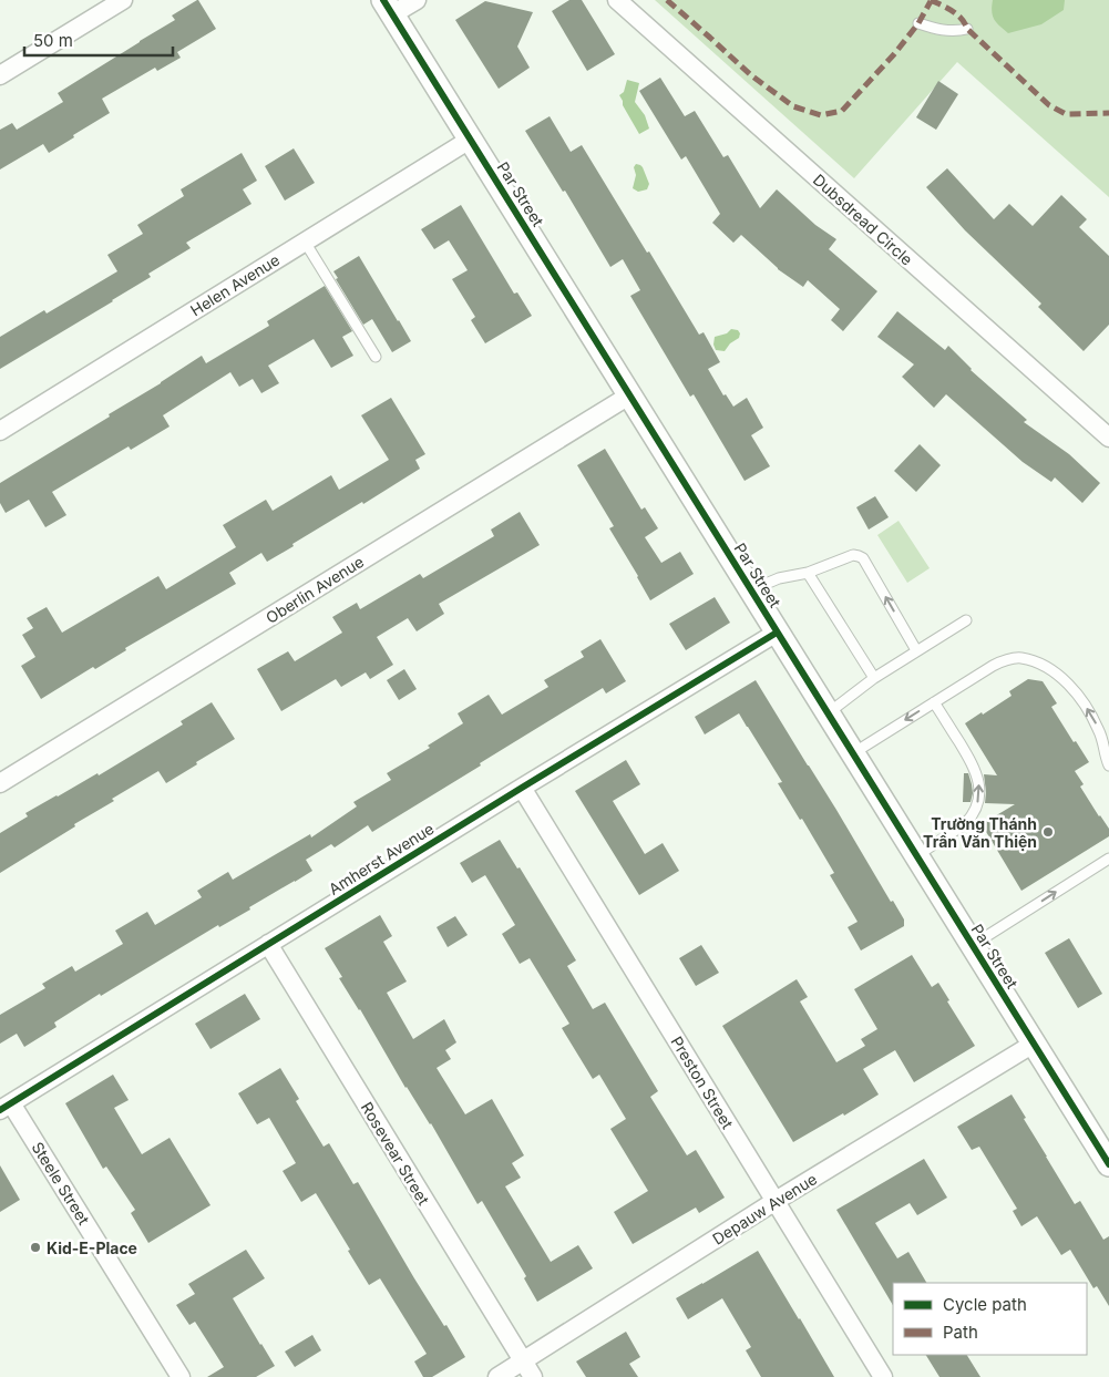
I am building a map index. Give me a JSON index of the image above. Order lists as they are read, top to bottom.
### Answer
{
  "streets": {
    "street": [
      "Par Street",
      "Dubsdread Circle",
      "Helen Avenue",
      "Oberlin Avenue",
      "Amherst Avenue",
      "Preston Street",
      "Rosevear Street",
      "Steele Street",
      "Depauw Avenue"
    ]
  },
  "crossings": [
    ["Par Street", "Helen Avenue"],
    ["Par Street", "Oberlin Avenue"],
    ["Par Street", "Amherst Avenue"],
    ["Par Street", "Depauw Avenue"],
    ["Amherst Avenue", "Preston Street"],
    ["Amherst Avenue", "Rosevear Street"],
    ["Amherst Avenue", "Steele Street"],
    ["Preston Street", "Depauw Avenue"],
    ["Rosevear Street", "Depauw Avenue"]
  ],
  "places": ["Trường Thánh Trần Văn Thiện", "Kid-E-Place"],
  "legend": ["Cycle path", "Path"],
  "scale_bar": "50 m"
}
